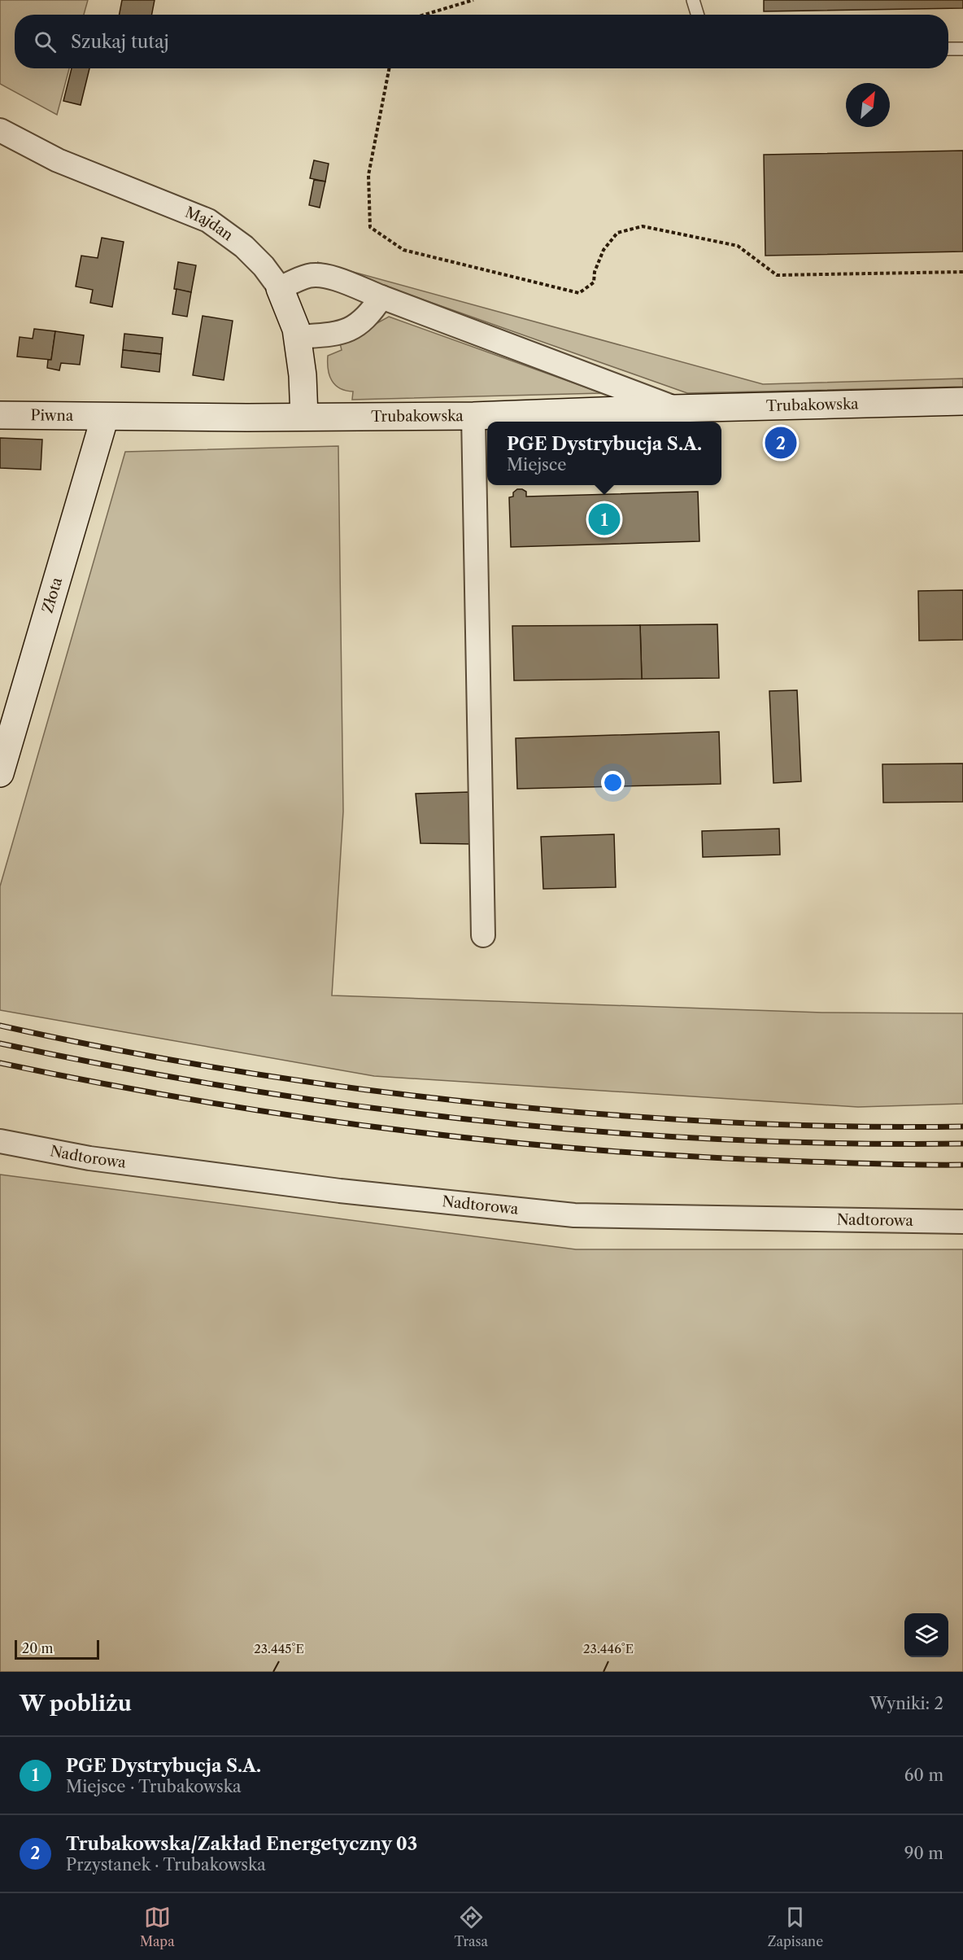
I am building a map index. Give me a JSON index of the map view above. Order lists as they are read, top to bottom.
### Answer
{
  "streets": {
    "street": [
      "Majdan",
      "Trubakowska",
      "Piwna",
      "Złota",
      "Nadtorowa"
    ]
  },
  "crossings": [
    ["Majdan", "Trubakowska"],
    ["Trubakowska", "Piwna"],
    ["Trubakowska", "Złota"],
    ["Piwna", "Złota"]
  ],
  "scale_bar": "20 m",
  "north": "top right",
  "page": {
    "search": "Szukaj tutaj",
    "popup": ["PGE Dystrybucja S.A.", "Miejsce"],
    "pins": ["2", "1"],
    "scale": "20 m",
    "heading": ["W pobliżu", "Wyniki: 2"],
    "list": [
      {
        "mark": "1",
        "name": "PGE Dystrybucja S.A.",
        "note": "Miejsce · Trubakowska",
        "value": "60 m"
      },
      {
        "mark": "2",
        "name": "Trubakowska/Zakład Energetyczny 03",
        "note": "Przystanek · Trubakowska",
        "value": "90 m"
      }
    ],
    "nav": ["Mapa", "Trasa", "Zapisane"]
  },
  "coordinates": ["23.445°E", "23.446°E"]
}
